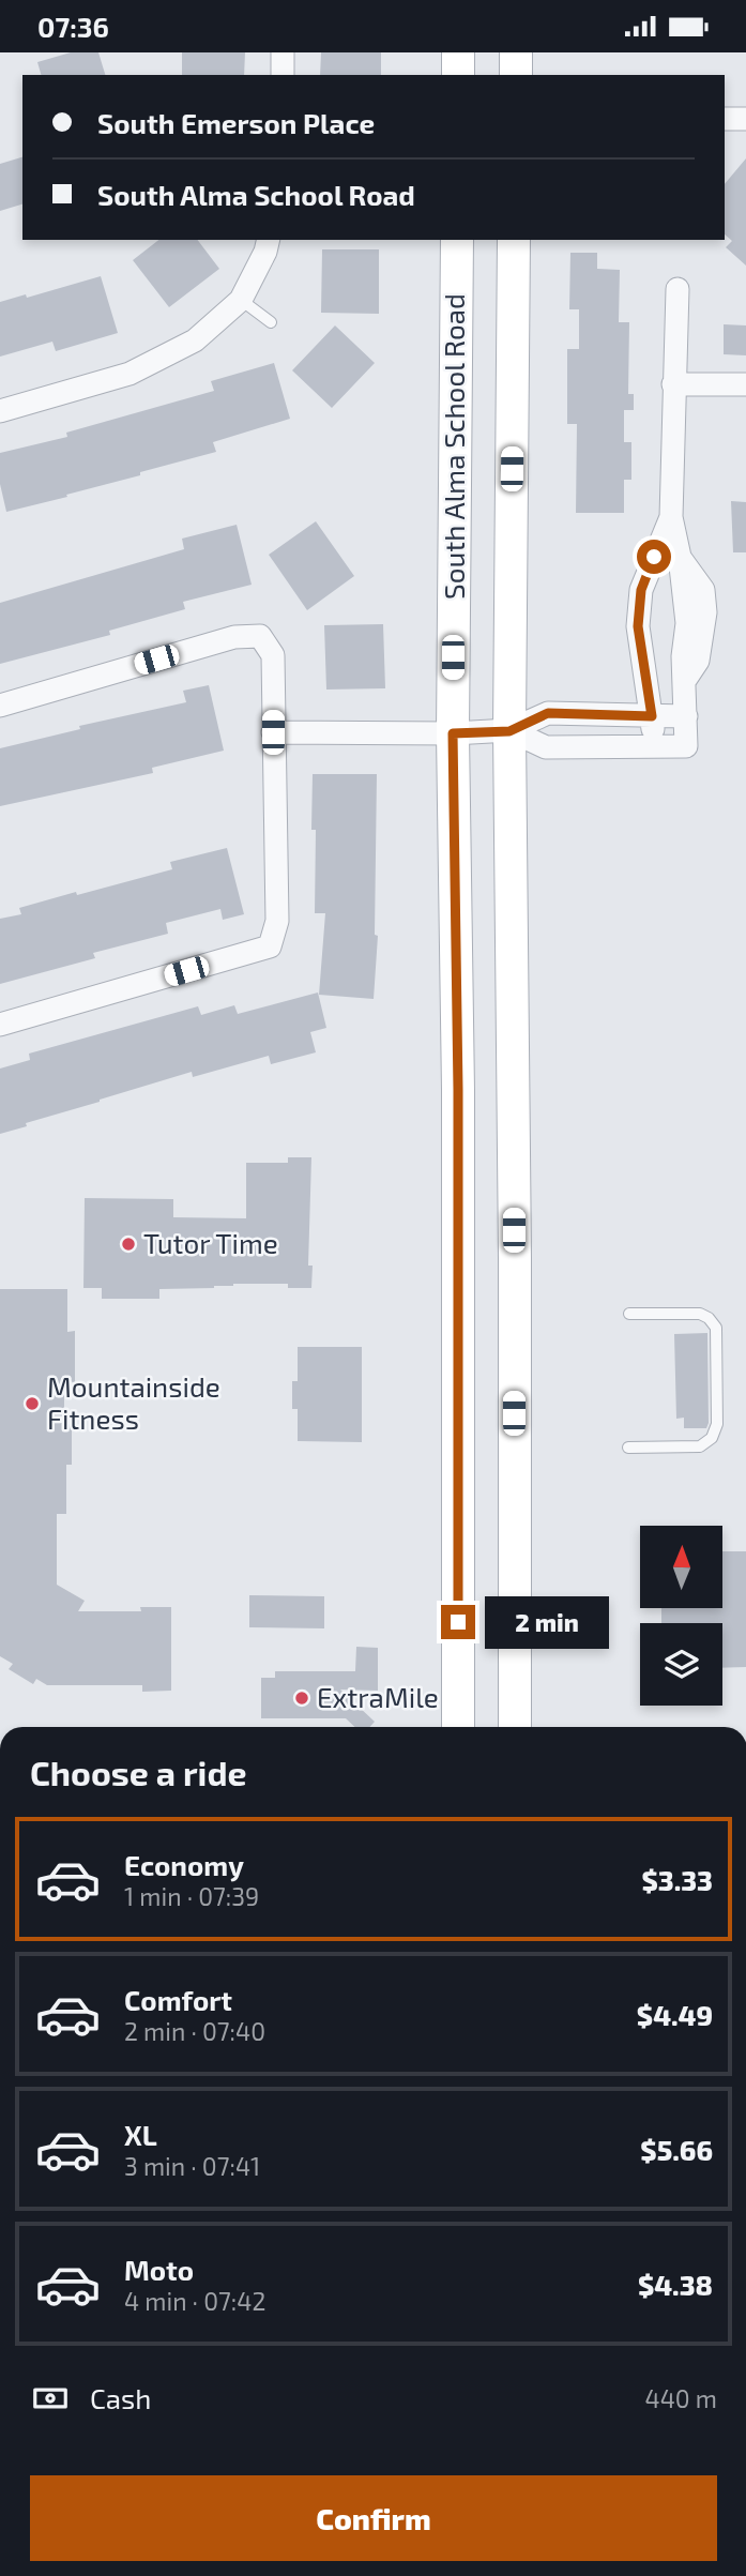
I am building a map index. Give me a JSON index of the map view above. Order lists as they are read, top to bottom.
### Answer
{
  "streets": {
    "main road": ["South Alma School Road"]
  },
  "places": ["Tutor Time", "Mountainside Fitness", "ExtraMile"],
  "north": "top",
  "page": {
    "status": "07:36",
    "banner": ["South Emerson Place", "South Alma School Road"],
    "bubble": "2 min",
    "heading": "Choose a ride",
    "list": [
      {
        "name": "Economy",
        "note": "1 min · 07:39",
        "value": "$3.33"
      },
      {
        "name": "Comfort",
        "note": "2 min · 07:40",
        "value": "$4.49"
      },
      {
        "name": "XL",
        "note": "3 min · 07:41",
        "value": "$5.66"
      },
      {
        "name": "Moto",
        "note": "4 min · 07:42",
        "value": "$4.38"
      }
    ],
    "pay": ["Cash", "440 m"],
    "buttons": "Confirm"
  }
}
